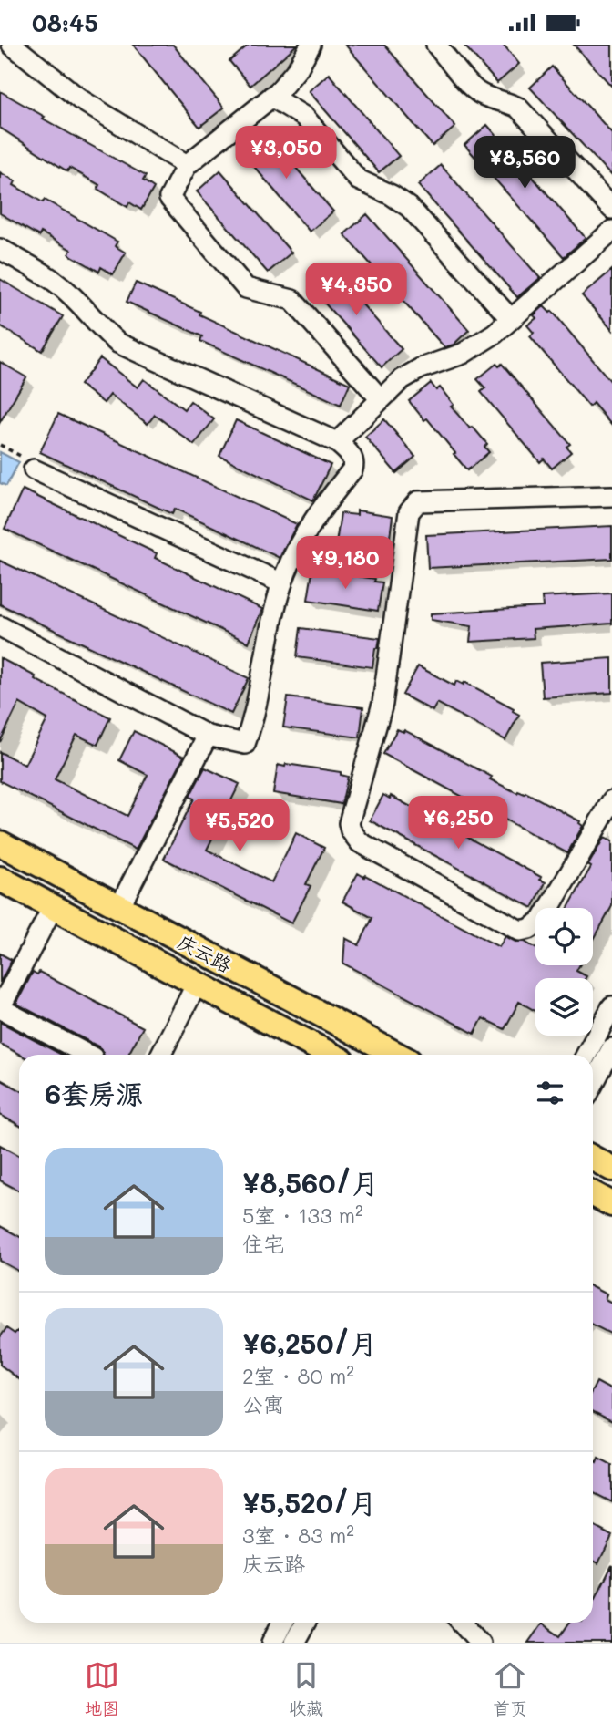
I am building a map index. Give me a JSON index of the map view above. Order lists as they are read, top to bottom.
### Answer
{
  "streets": {
    "main road": ["庆云路"]
  },
  "page": {
    "status": "08:45",
    "price": [
      "¥3,050",
      "¥8,560",
      "¥4,350",
      "¥9,180",
      "¥6,250",
      "¥5,520"
    ],
    "heading": "6套房源",
    "list": [
      {
        "name": "¥8,560/月",
        "note": "5室 · 133 m² · 住宅"
      },
      {
        "name": "¥6,250/月",
        "note": "2室 · 80 m² · 公寓"
      },
      {
        "name": "¥5,520/月",
        "note": "3室 · 83 m² · 庆云路"
      }
    ],
    "tabs": ["地图", "收藏", "首页"]
  }
}
